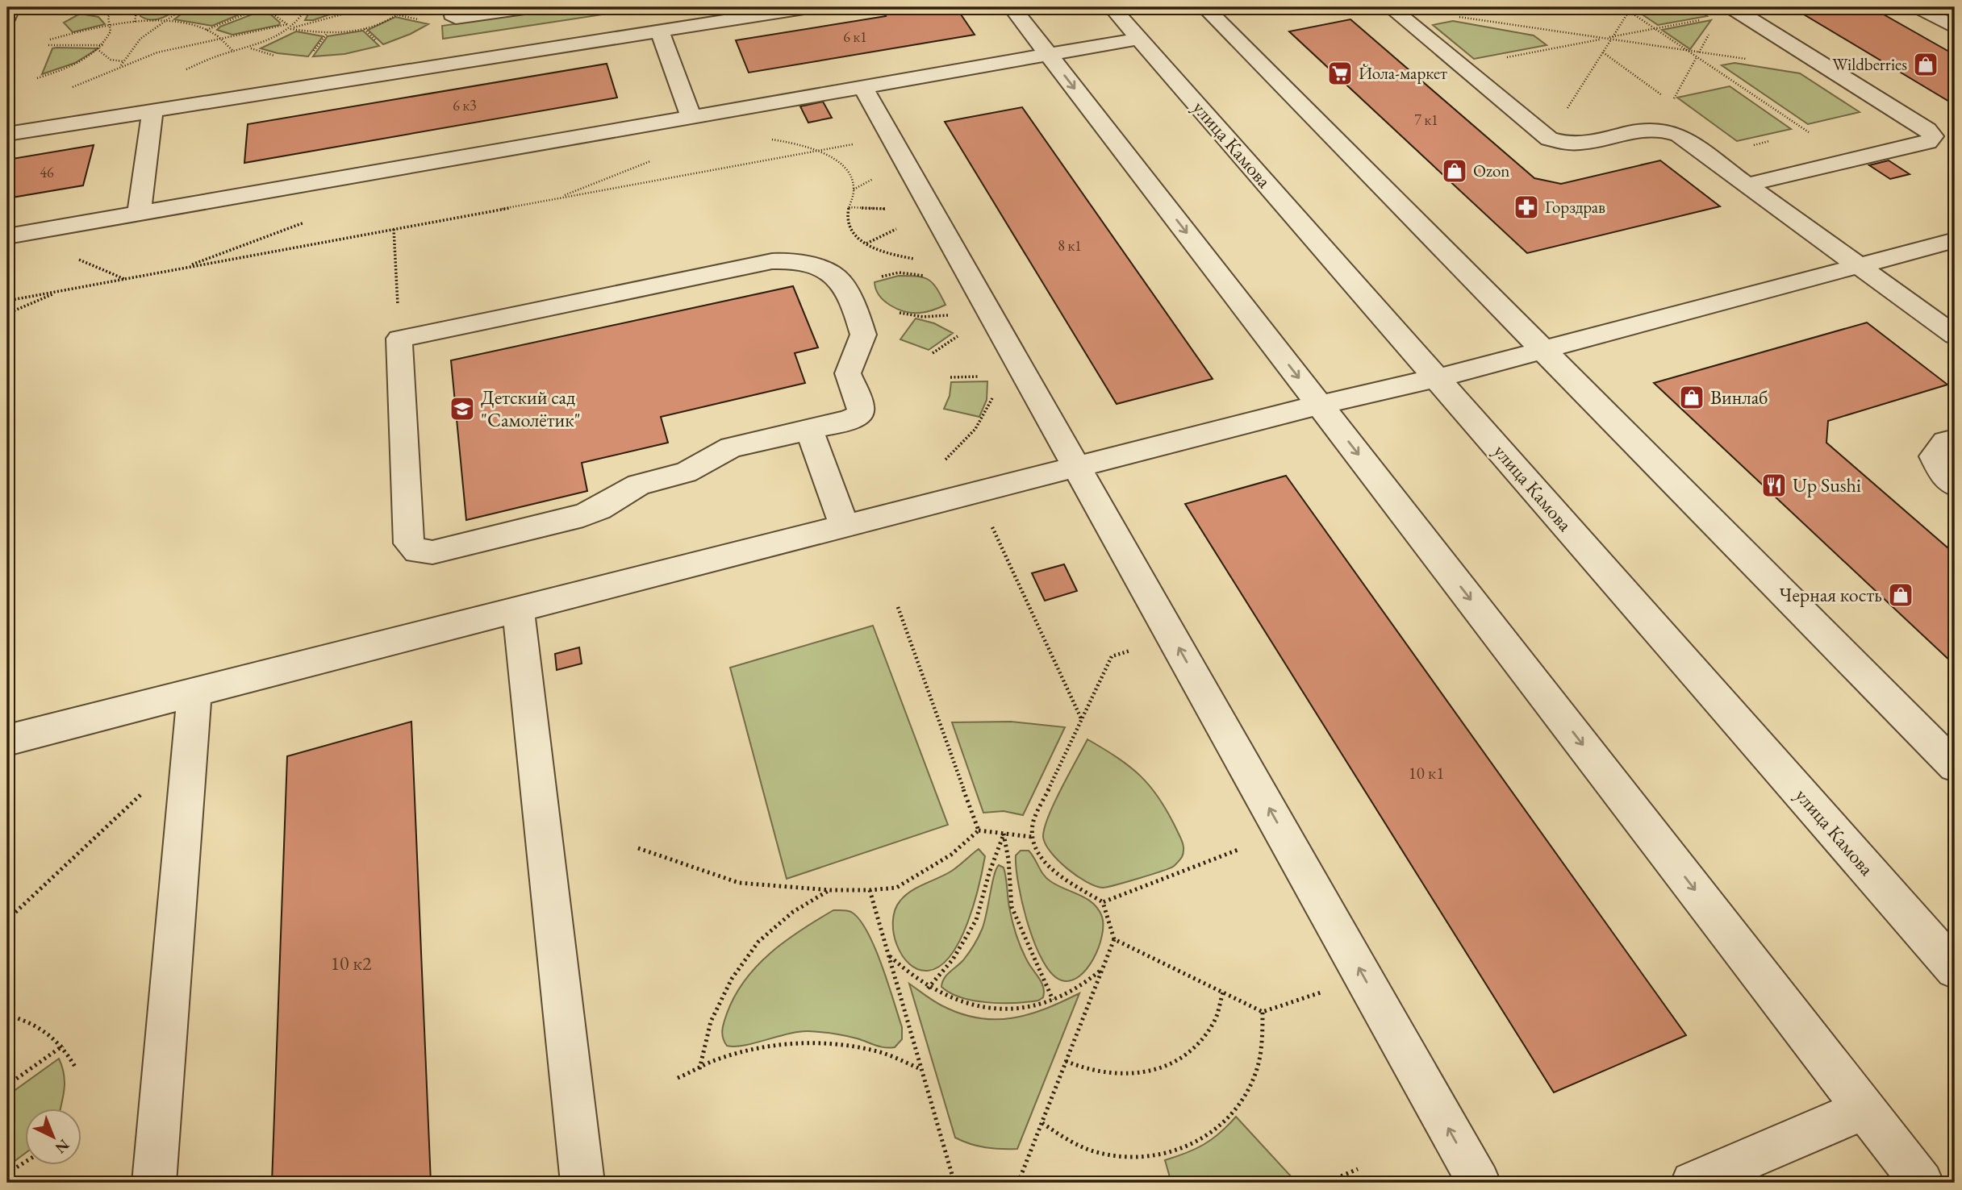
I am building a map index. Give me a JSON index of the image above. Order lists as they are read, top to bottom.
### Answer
{
  "streets": {
    "street": ["улица Камова"]
  },
  "places": {
    "shop": [
      "Wildberries",
      "Ozon",
      "Винлаб",
      "Черная кость"
    ],
    "supermarket": ["Йола-маркет"],
    "pharmacy": ["Горздрав"],
    "school or university": ["Детский сад \"Самолётик\""],
    "restaurant": ["Up Sushi"]
  },
  "house_numbers": [
    "6 к1",
    "6 к3",
    "7 к1",
    "46",
    "8 к1",
    "10 к1",
    "10 к2"
  ],
  "north": "bottom right"
}
